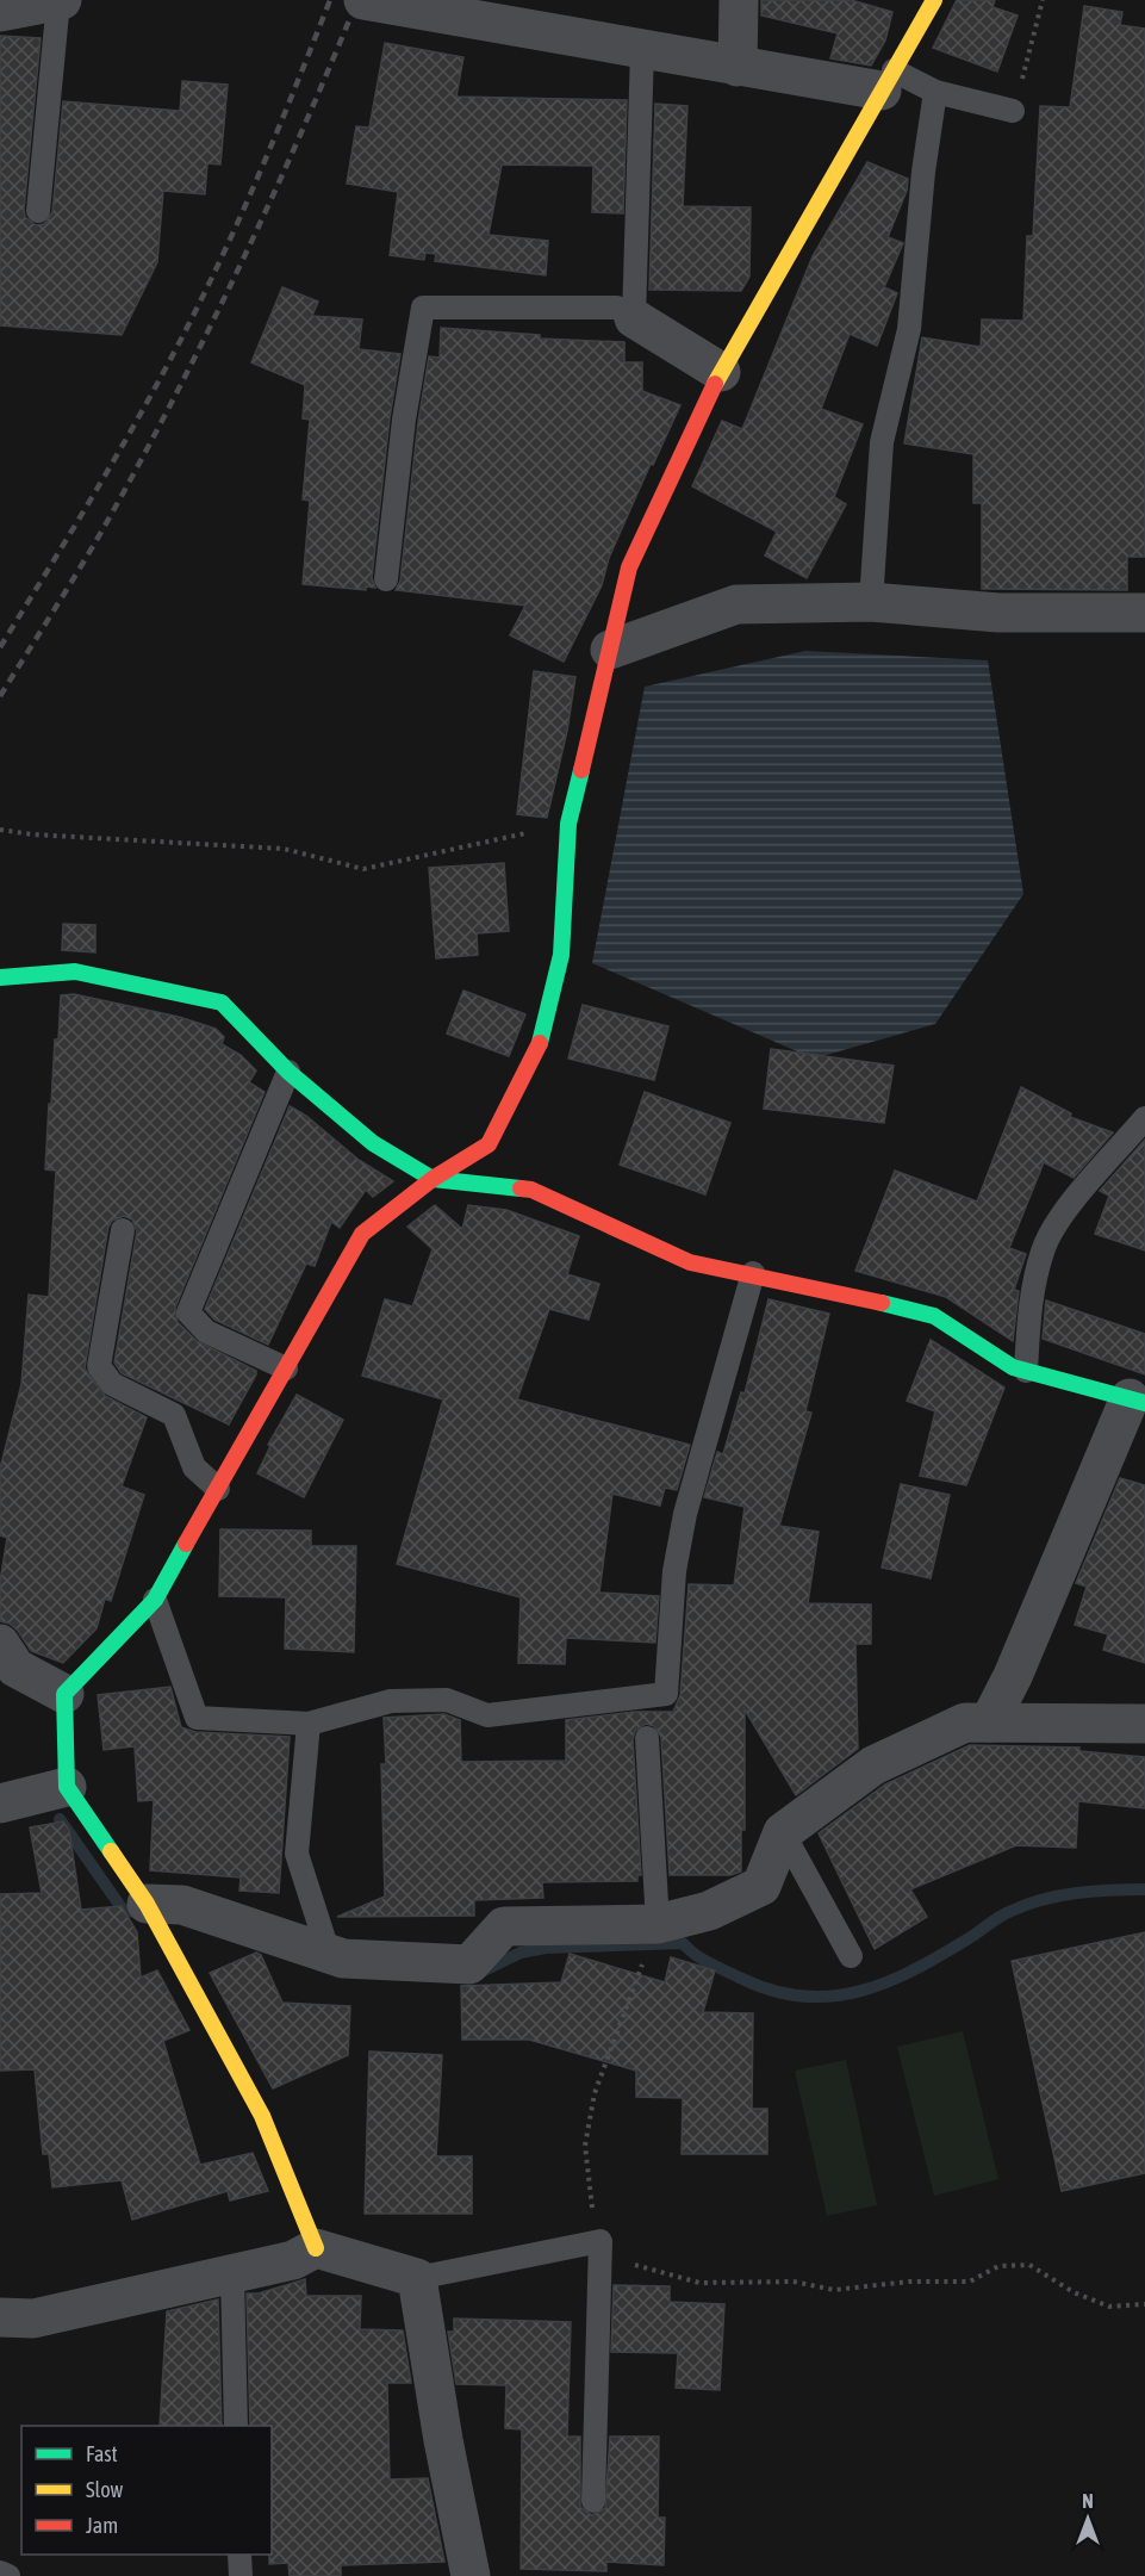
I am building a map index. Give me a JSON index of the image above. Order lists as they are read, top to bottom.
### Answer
{
  "legend": ["Fast", "Slow", "Jam"],
  "north": "top"
}
